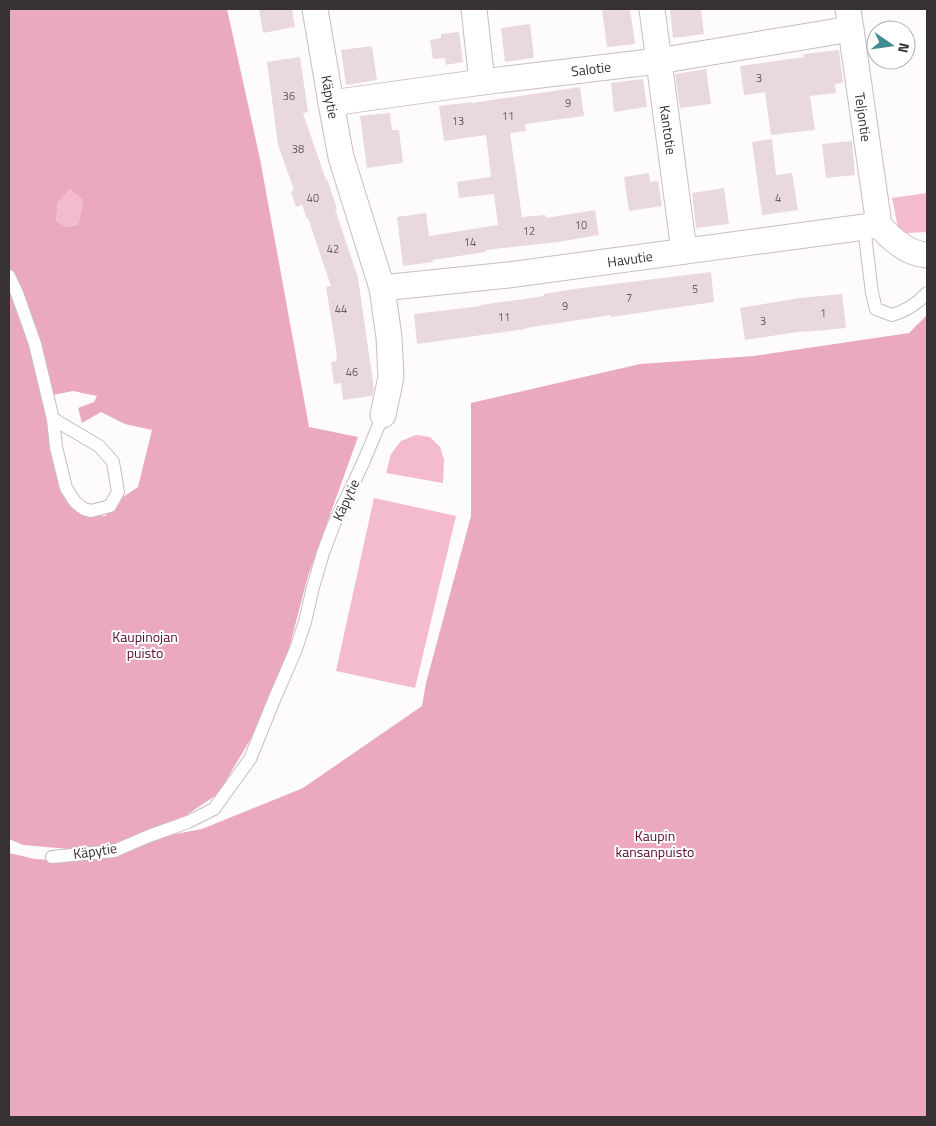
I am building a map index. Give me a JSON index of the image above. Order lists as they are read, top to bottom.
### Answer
{
  "streets": {
    "street": [
      "Salotie",
      "Käpytie",
      "Teljontie",
      "Kantotie",
      "Havutie"
    ]
  },
  "crossings": [
    ["Salotie", "Käpytie"],
    ["Salotie", "Teljontie"],
    ["Salotie", "Kantotie"],
    ["Käpytie", "Havutie"],
    ["Teljontie", "Havutie"],
    ["Kantotie", "Havutie"]
  ],
  "parks": ["Kaupinojan puisto", "Kaupin kansanpuisto"],
  "house_numbers": [
    "3",
    "36",
    "9",
    "11",
    "13",
    "38",
    "40",
    "4",
    "10",
    "12",
    "14",
    "42",
    "5",
    "7",
    "9",
    "44",
    "1",
    "11",
    "3",
    "46"
  ],
  "north": "right"
}
